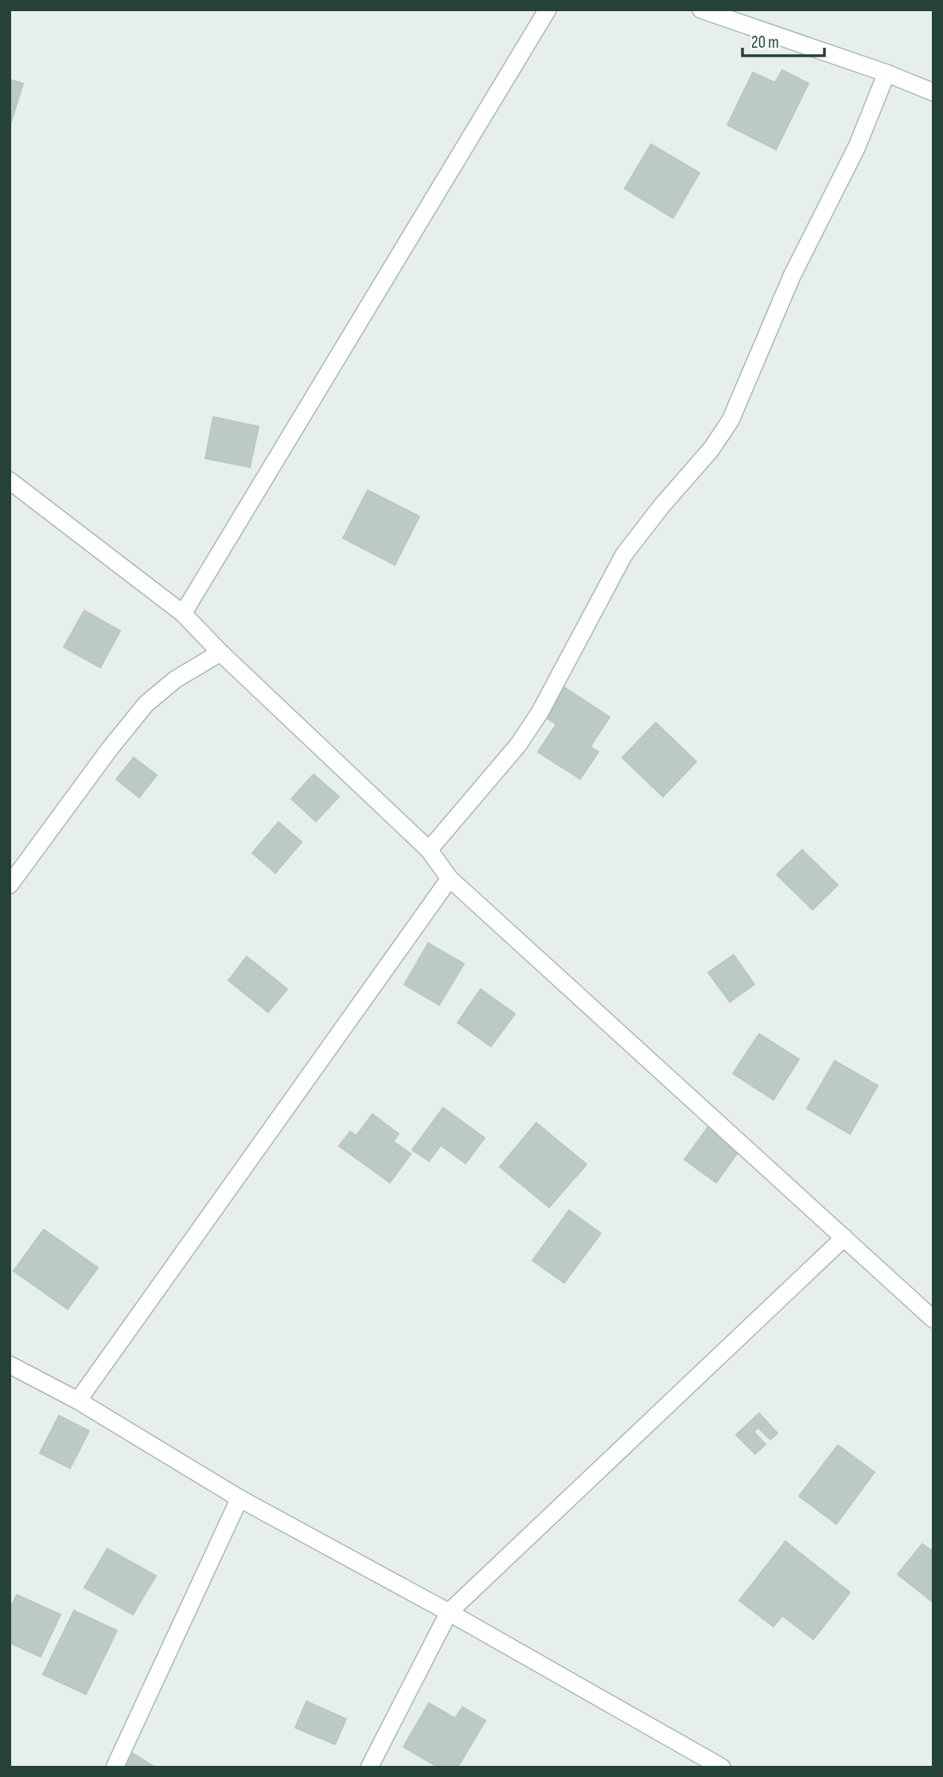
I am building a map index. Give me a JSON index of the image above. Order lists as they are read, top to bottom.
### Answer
{
  "scale_bar": "20 m"
}
